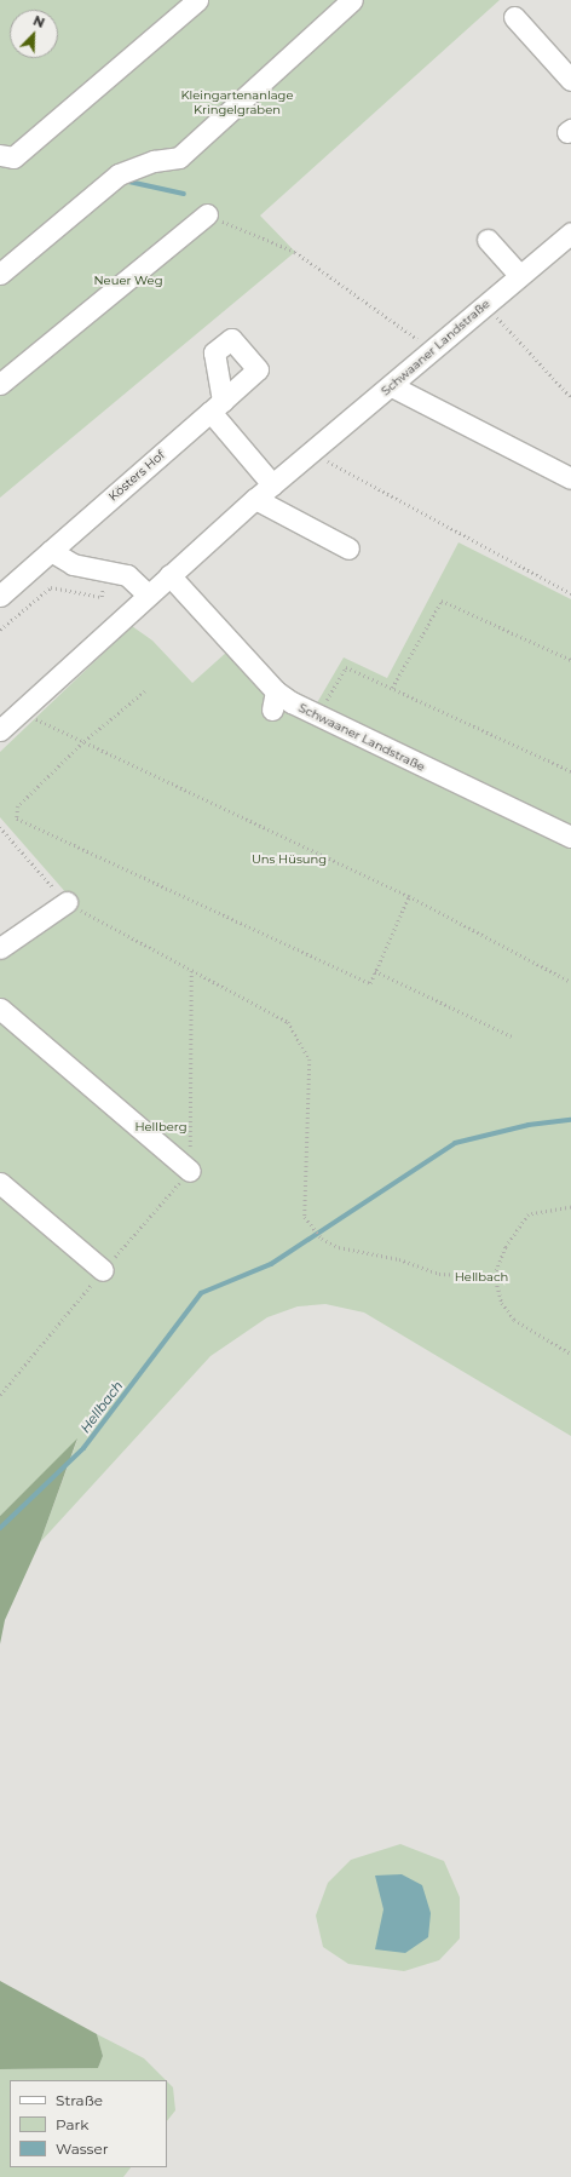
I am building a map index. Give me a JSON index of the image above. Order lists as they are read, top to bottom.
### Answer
{
  "streets": {
    "street": ["Schwaaner Landstraße", "Kösters Hof"]
  },
  "water": ["Hellbach"],
  "parks": [
    "Kleingartenanlage Kringelgraben",
    "Neuer Weg",
    "Uns Hüsung",
    "Hellberg",
    "Hellbach"
  ],
  "legend": ["Straße", "Park", "Wasser"],
  "north": "top right"
}
